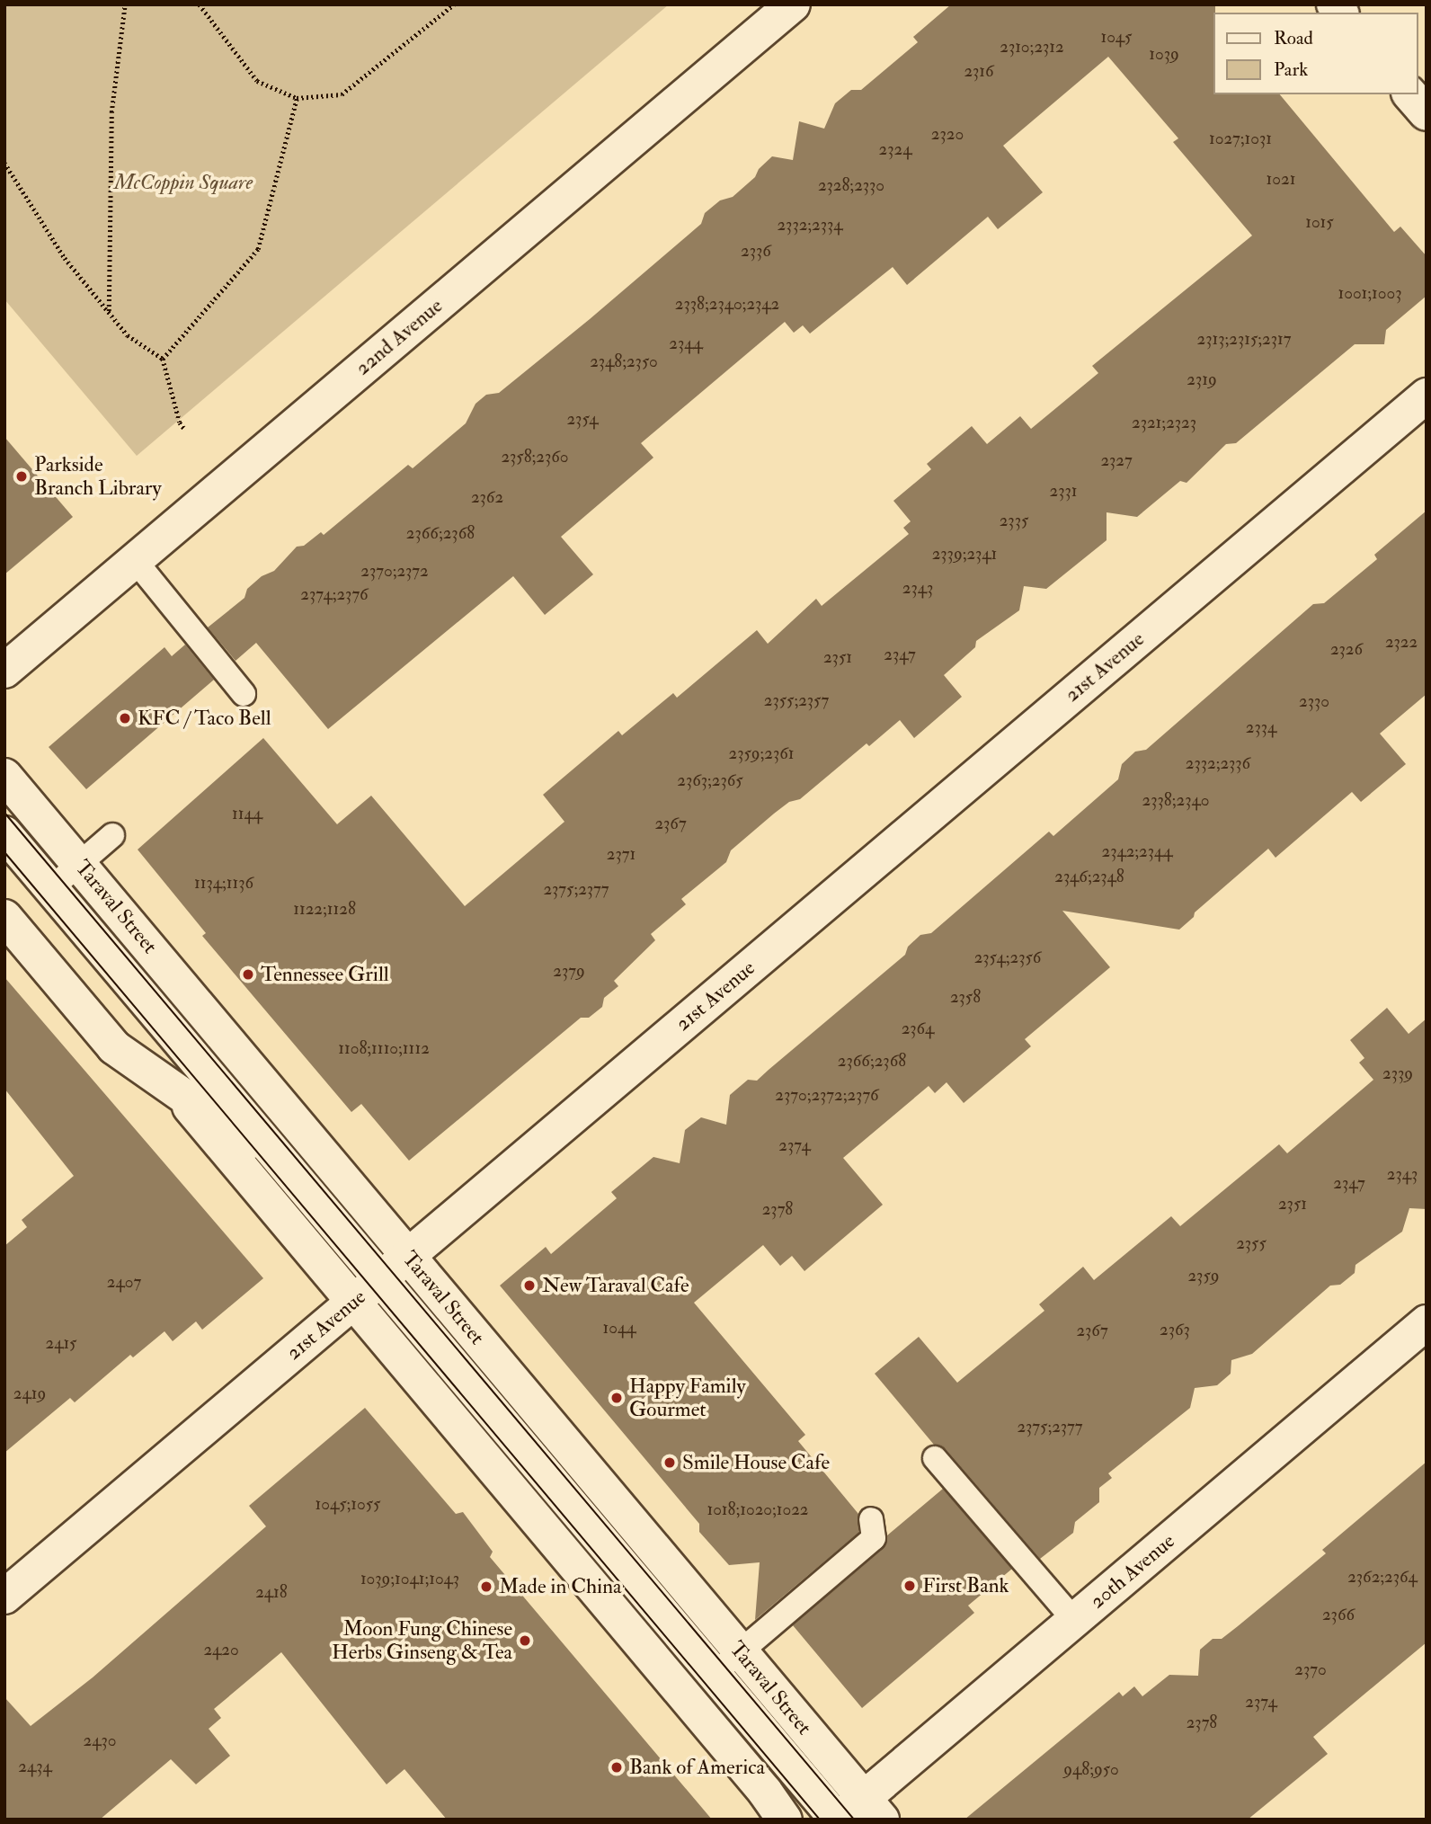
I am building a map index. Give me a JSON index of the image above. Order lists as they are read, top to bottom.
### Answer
{
  "streets": {
    "street": [
      "22nd Avenue",
      "21st Avenue",
      "Taraval Street",
      "20th Avenue"
    ]
  },
  "crossings": [
    ["21st Avenue", "Taraval Street"],
    ["Taraval Street", "20th Avenue"]
  ],
  "parks": ["McCoppin Square"],
  "places": [
    "Parkside Branch Library",
    "KFC / Taco Bell",
    "Tennessee Grill",
    "New Taraval Cafe",
    "Happy Family Gourmet",
    "Smile House Cafe",
    "First Bank",
    "Made in China",
    "Moon Fung Chinese Herbs Ginseng & Tea",
    "Bank of America"
  ],
  "house_numbers": [
    "1045",
    "2310;2312",
    "1039",
    "2316",
    "2320",
    "1027;1031",
    "2324",
    "1021",
    "2328;2330",
    "1015",
    "2332;2334",
    "2336",
    "1001;1003",
    "2338;2340;2342",
    "2313;2315;2317",
    "2344",
    "2348;2350",
    "2319",
    "2354",
    "2321;2323",
    "2358;2360",
    "2327",
    "2331",
    "2362",
    "2335",
    "2366;2368",
    "2339;2341",
    "2370;2372",
    "2343",
    "2374;2376",
    "2322",
    "2326",
    "2347",
    "2351",
    "2355;2357",
    "2330",
    "2334",
    "2359;2361",
    "2332;2336",
    "2363;2365",
    "2338;2340",
    "1144",
    "2367",
    "2342;2344",
    "2371",
    "2346;2348",
    "1134;1136",
    "2375;2377",
    "1122;1128",
    "2354;2356",
    "2379",
    "2358",
    "2364",
    "1108;1110;1112",
    "2366;2368",
    "2339",
    "2370;2372;2376",
    "2374",
    "2343",
    "2347",
    "2351",
    "2378",
    "2355",
    "2359",
    "2407",
    "1044",
    "2363",
    "2367",
    "2415",
    "2419",
    "2375;2377",
    "1045;1055",
    "1018;1020;1022",
    "2362;2364",
    "1039;1041;1043",
    "2418",
    "2366",
    "2420",
    "2370",
    "2374",
    "2378",
    "2430",
    "2434",
    "948;950"
  ],
  "legend": ["Road", "Park"]
}
